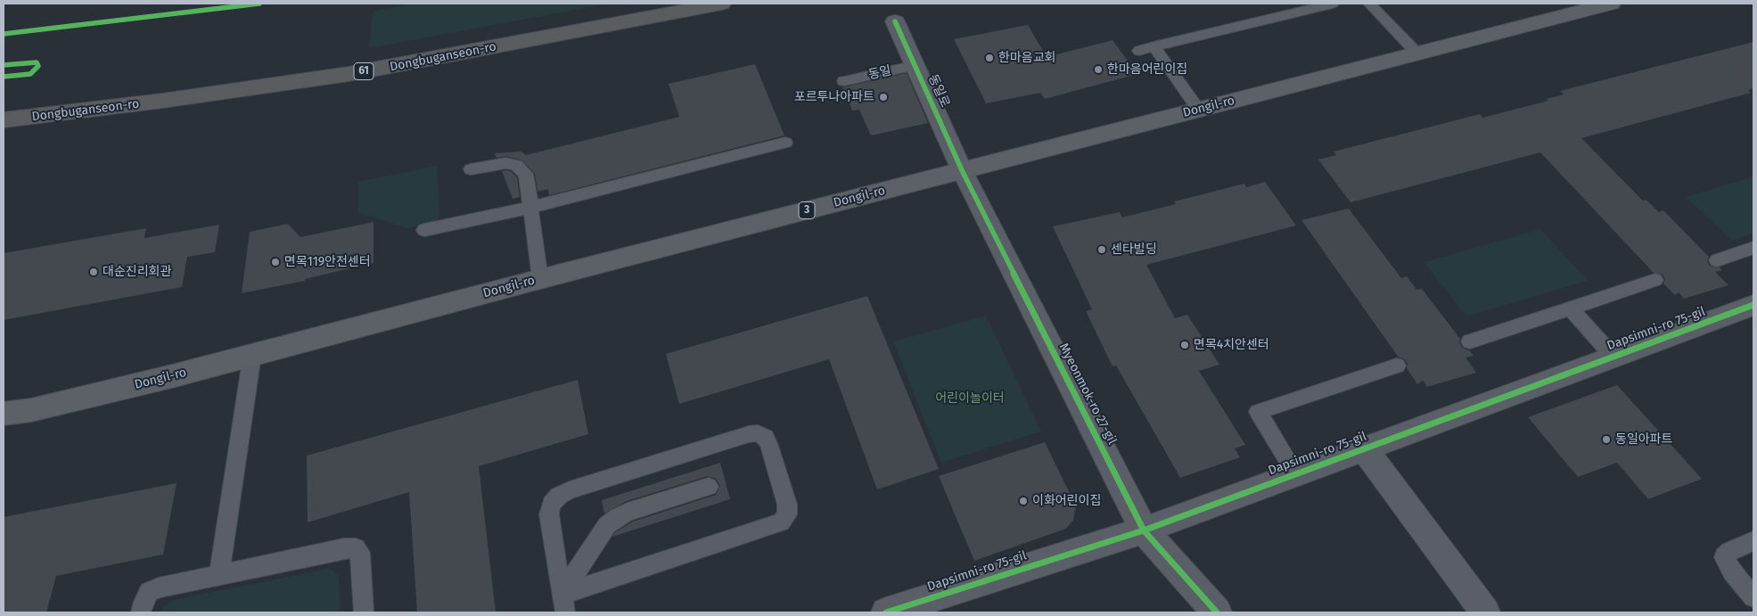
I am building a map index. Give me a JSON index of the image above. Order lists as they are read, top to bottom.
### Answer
{
  "streets": {
    "highway": ["Dongbuganseon-ro", "61"],
    "main road": ["Dongil-ro", "3"],
    "street": ["동일로", "Dapsimni-ro 75-gil", "Myeonmok-ro 27-gil"],
    "lane": ["동일"]
  },
  "crossings": [
    ["동일", "동일로"],
    ["동일로", "Dongil-ro"],
    ["동일로", "Myeonmok-ro 27-gil"],
    ["Dongil-ro", "Myeonmok-ro 27-gil"],
    ["Dapsimni-ro 75-gil", "Myeonmok-ro 27-gil"]
  ],
  "parks": ["어린이놀이터"],
  "places": [
    "한마음교회",
    "한마음어린이집",
    "포르투나아파트",
    "센타빌딩",
    "면목119안전센터",
    "대순진리회관",
    "면목4치안센터",
    "동일아파트",
    "이화어린이집"
  ]
}
